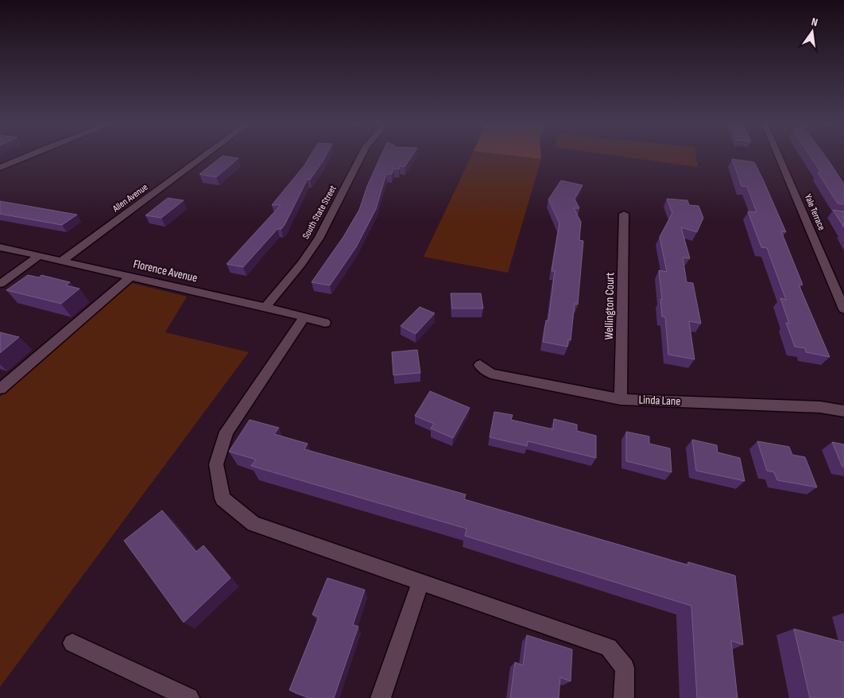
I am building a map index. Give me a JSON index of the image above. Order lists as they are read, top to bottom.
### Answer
{
  "streets": {
    "street": [
      "Allen Avenue",
      "South State Street",
      "Yale Terrace",
      "Florence Avenue",
      "Wellington Court",
      "Linda Lane"
    ]
  },
  "crossings": [
    ["Allen Avenue", "Florence Avenue"],
    ["South State Street", "Florence Avenue"],
    ["Wellington Court", "Linda Lane"]
  ],
  "north": "top"
}
